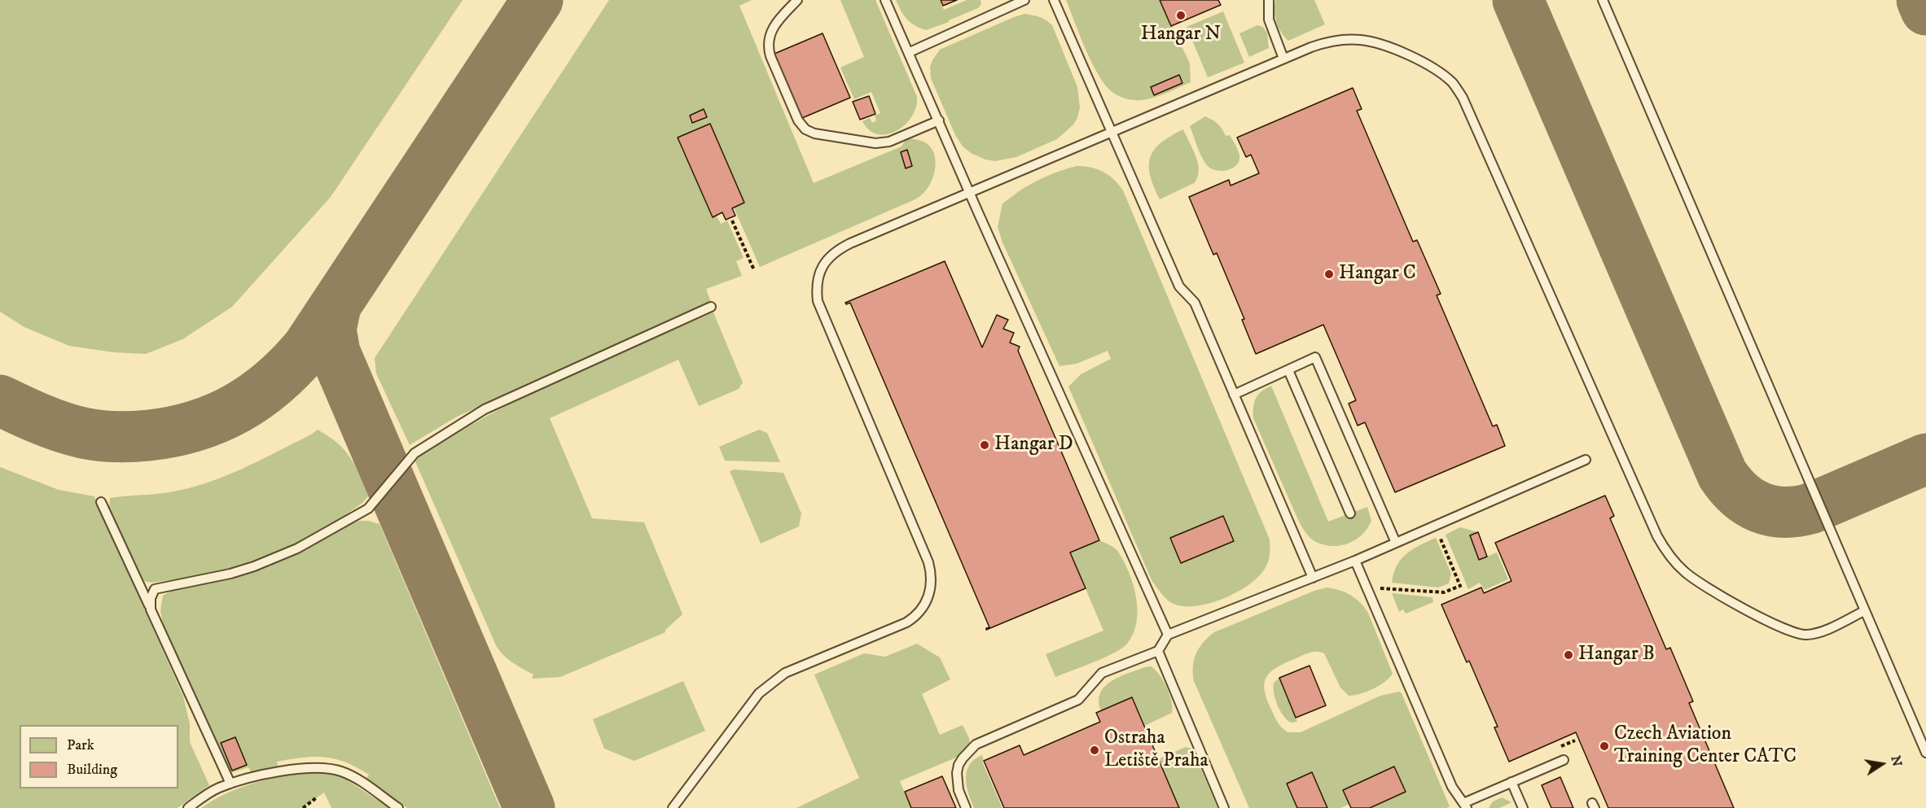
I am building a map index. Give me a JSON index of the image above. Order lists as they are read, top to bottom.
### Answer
{
  "places": [
    "Hangar N",
    "Hangar C",
    "Hangar D",
    "Hangar B",
    "Czech Aviation Training Center CATC",
    "Ostraha Letiště Praha"
  ],
  "legend": ["Park", "Building"],
  "north": "right"
}
